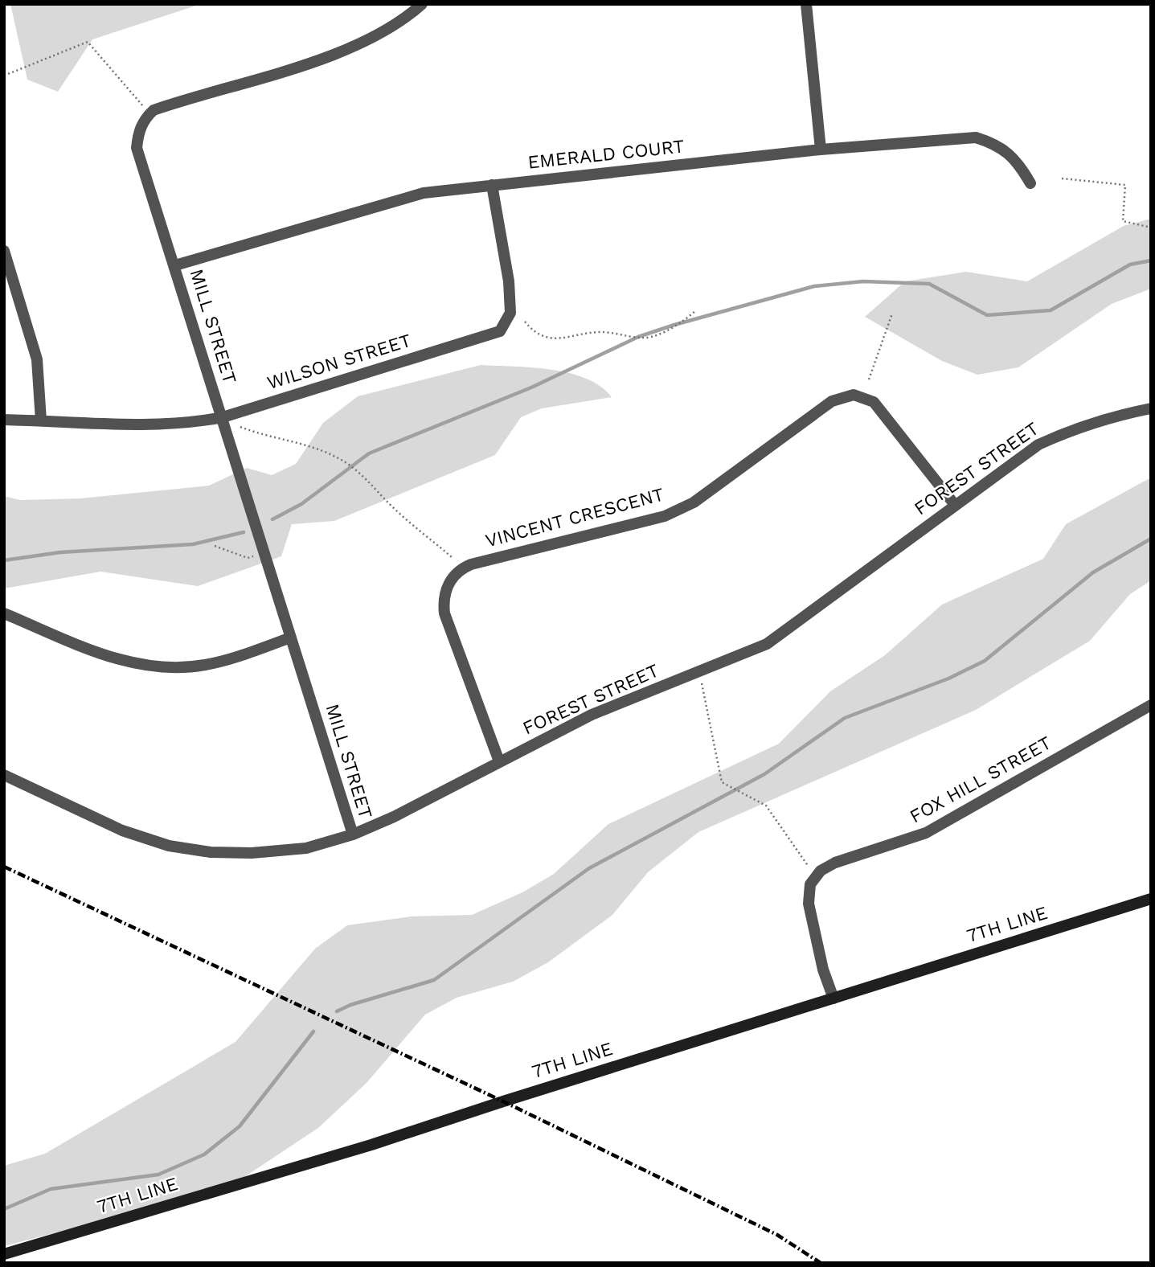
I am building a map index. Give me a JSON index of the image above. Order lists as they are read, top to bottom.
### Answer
{
  "streets": {
    "street": [
      "EMERALD COURT",
      "MILL STREET",
      "WILSON STREET",
      "FOREST STREET",
      "VINCENT CRESCENT",
      "FOX HILL STREET",
      "7TH LINE"
    ]
  },
  "crossings": [
    ["EMERALD COURT", "MILL STREET"],
    ["EMERALD COURT", "WILSON STREET"],
    ["MILL STREET", "WILSON STREET"],
    ["MILL STREET", "FOREST STREET"],
    ["FOREST STREET", "VINCENT CRESCENT"],
    ["FOX HILL STREET", "7TH LINE"]
  ]
}
